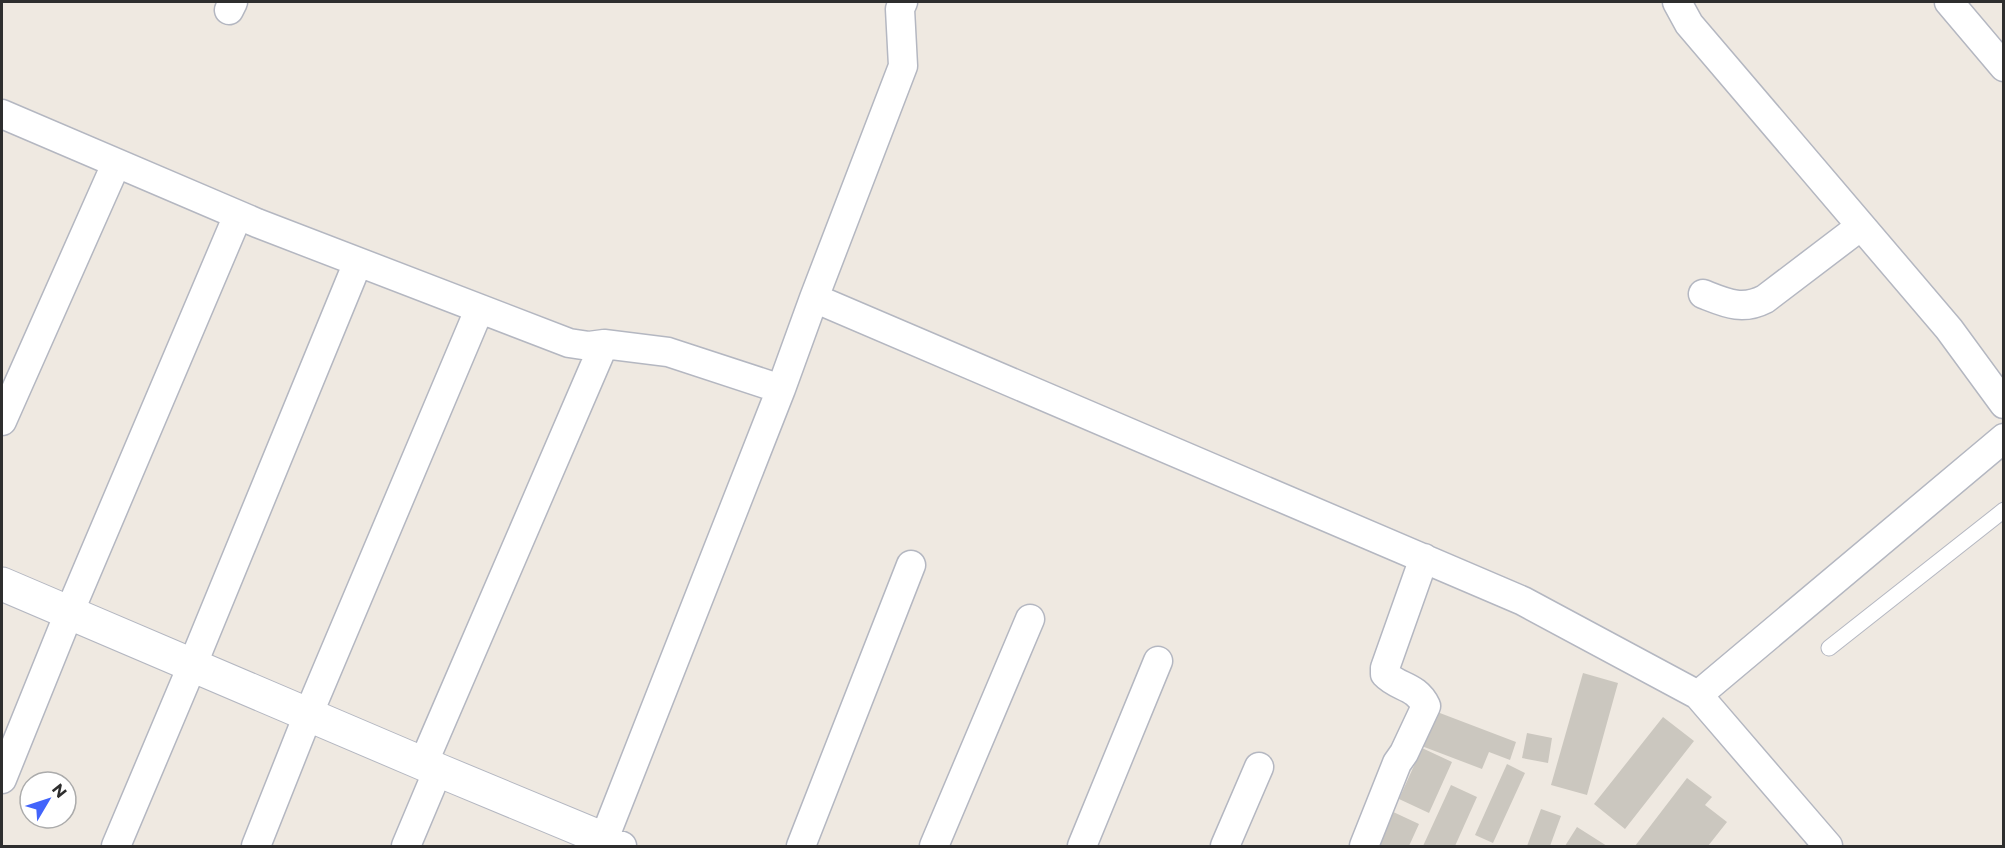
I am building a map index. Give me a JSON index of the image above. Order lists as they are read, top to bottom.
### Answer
{
  "north": "top right"
}
